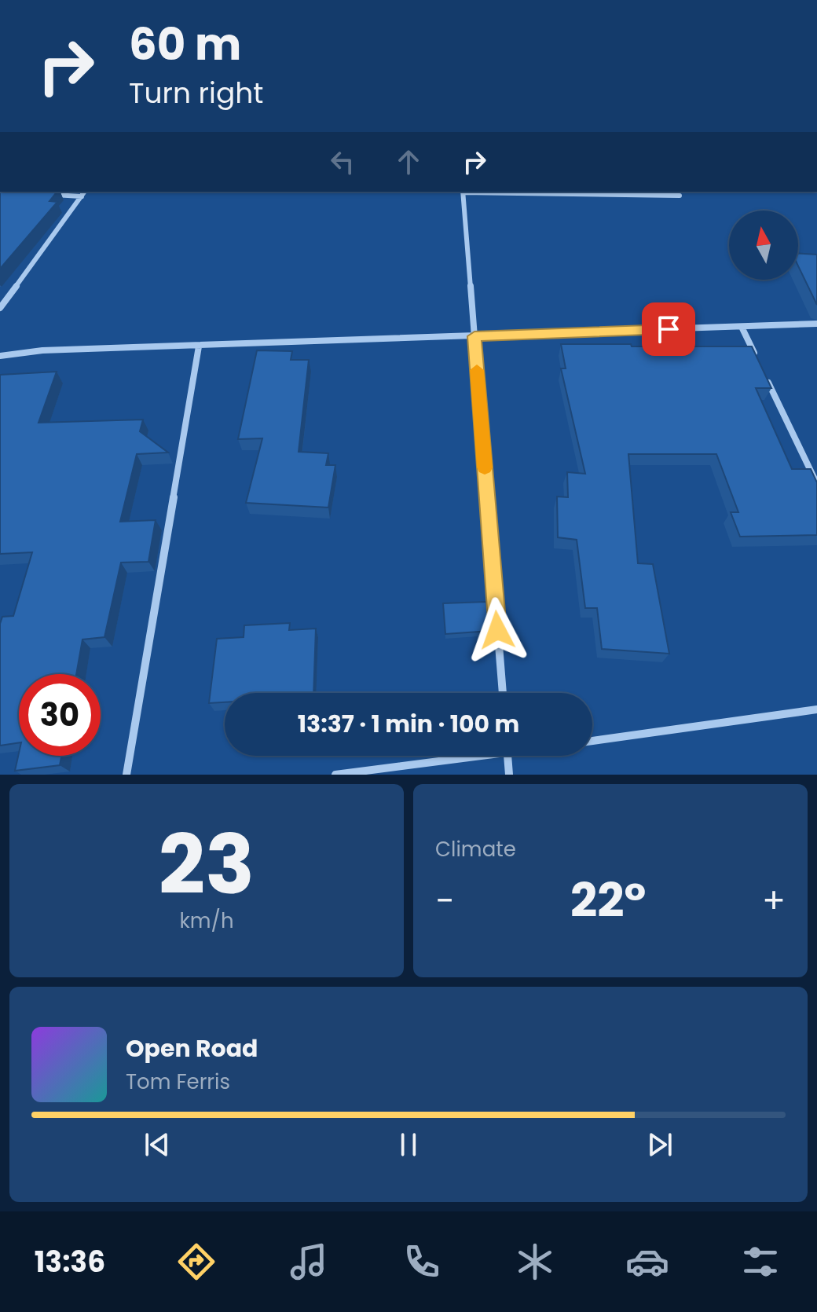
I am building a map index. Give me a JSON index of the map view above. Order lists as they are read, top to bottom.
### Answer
{
  "north": "top",
  "page": {
    "turn": ["60 m", "Turn right"],
    "limit": "30",
    "trip": "13:37 · 1 min · 100 m",
    "tile": [
      ["23", "km/h"],
      "Climate"
    ],
    "heat": ["−", "22°", "+"],
    "song": ["Open Road", "Tom Ferris"],
    "tabs": "13:36"
  }
}
